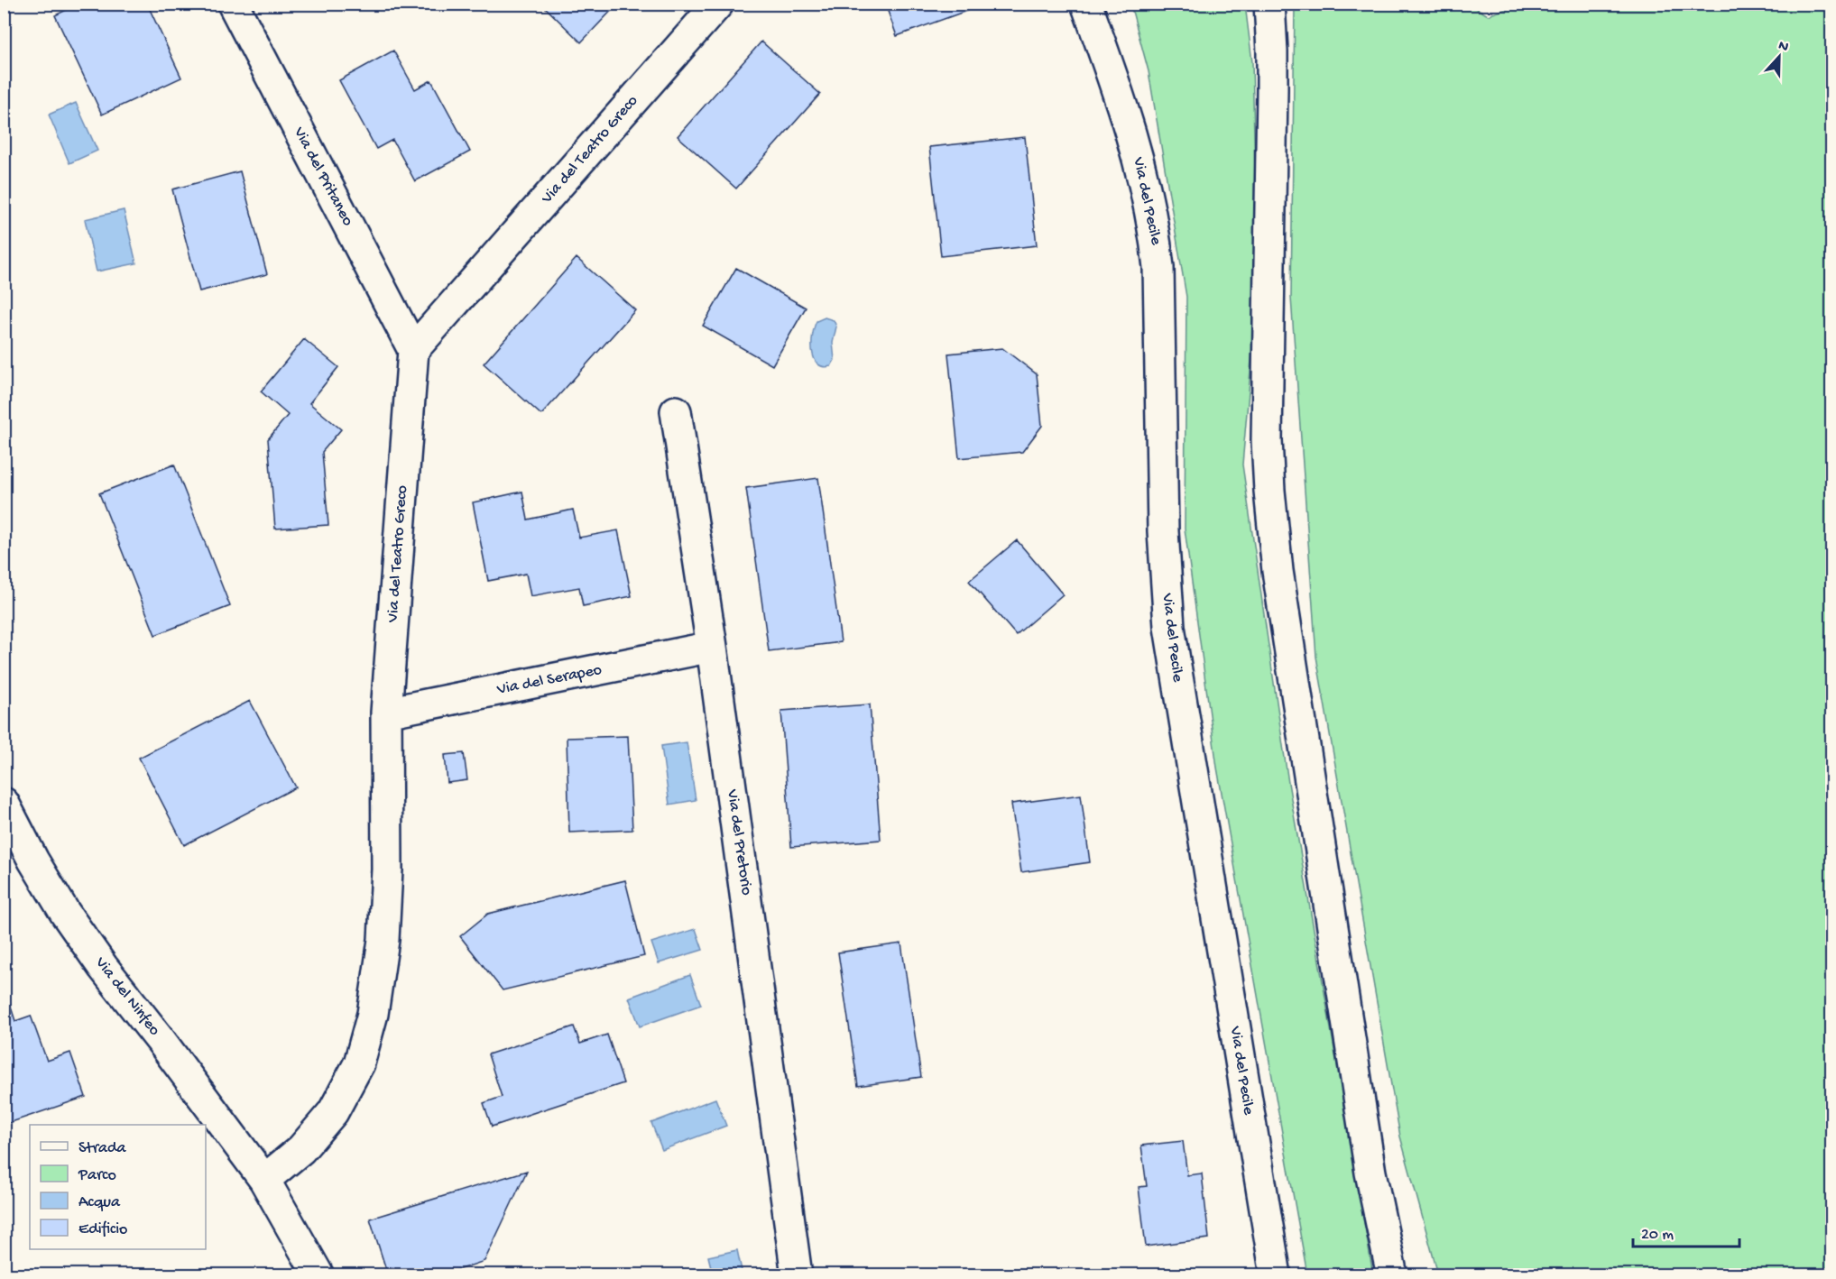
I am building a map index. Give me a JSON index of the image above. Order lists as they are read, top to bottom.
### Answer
{
  "streets": {
    "street": [
      "Via del Teatro Greco",
      "Via del Pritaneo",
      "Via del Pecile",
      "Via del Serapeo",
      "Via del Pretorio",
      "Via del Ninfeo"
    ]
  },
  "crossings": [
    ["Via del Teatro Greco", "Via del Pritaneo"],
    ["Via del Teatro Greco", "Via del Serapeo"],
    ["Via del Teatro Greco", "Via del Ninfeo"],
    ["Via del Serapeo", "Via del Pretorio"]
  ],
  "legend": [
    "Strada",
    "Parco",
    "Acqua",
    "Edificio"
  ],
  "scale_bar": "20 m",
  "north": "top"
}
